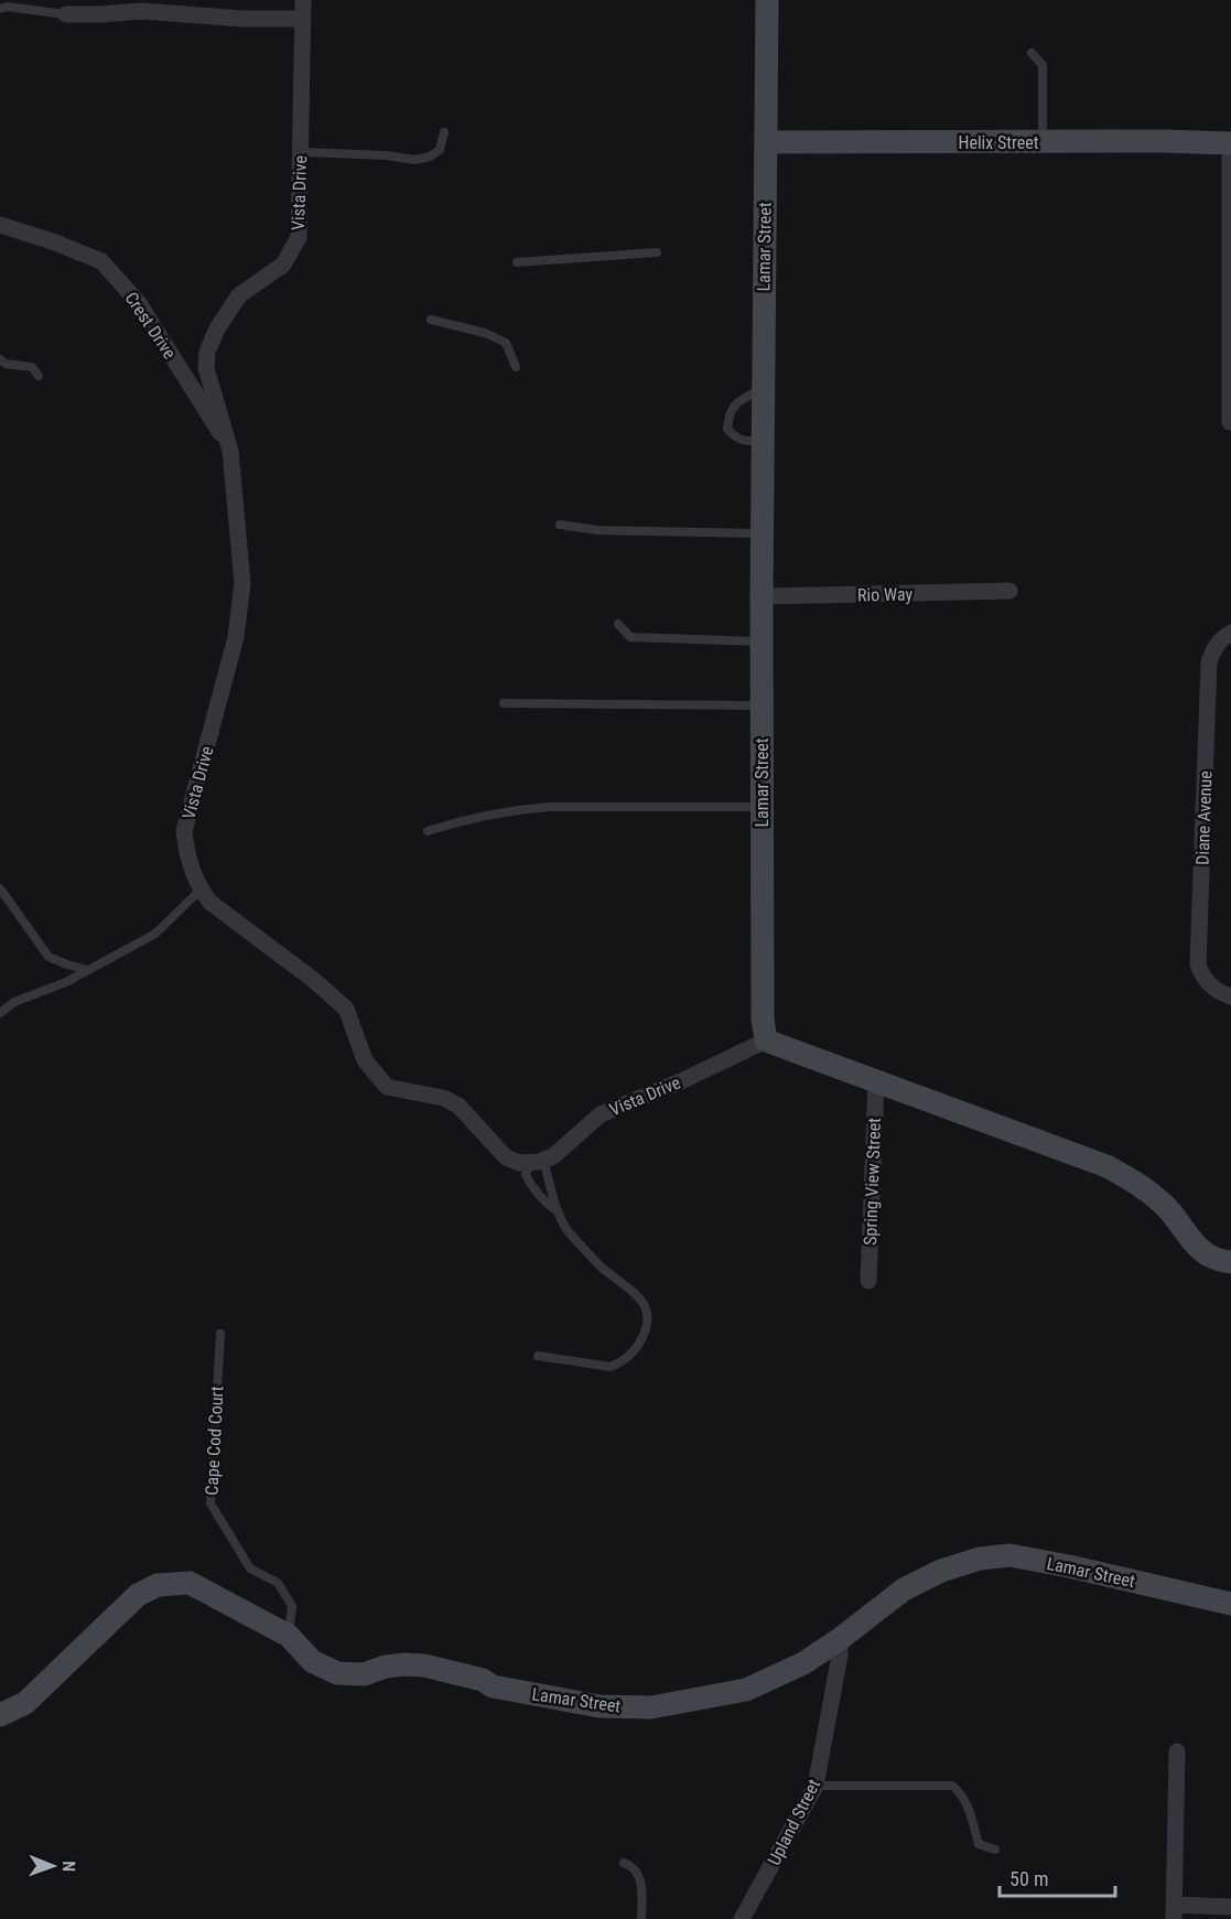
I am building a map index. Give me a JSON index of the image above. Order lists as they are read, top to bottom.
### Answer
{
  "streets": {
    "street": [
      "Helix Street",
      "Vista Drive",
      "Lamar Street",
      "Crest Drive",
      "Rio Way",
      "Diane Avenue",
      "Spring View Street",
      "Upland Street"
    ],
    "lane": ["Cape Cod Court"]
  },
  "crossings": [
    ["Helix Street", "Lamar Street"],
    ["Vista Drive", "Lamar Street"],
    ["Vista Drive", "Crest Drive"],
    ["Lamar Street", "Rio Way"],
    ["Lamar Street", "Cape Cod Court"],
    ["Lamar Street", "Upland Street"]
  ],
  "scale_bar": "50 m",
  "north": "right"
}
